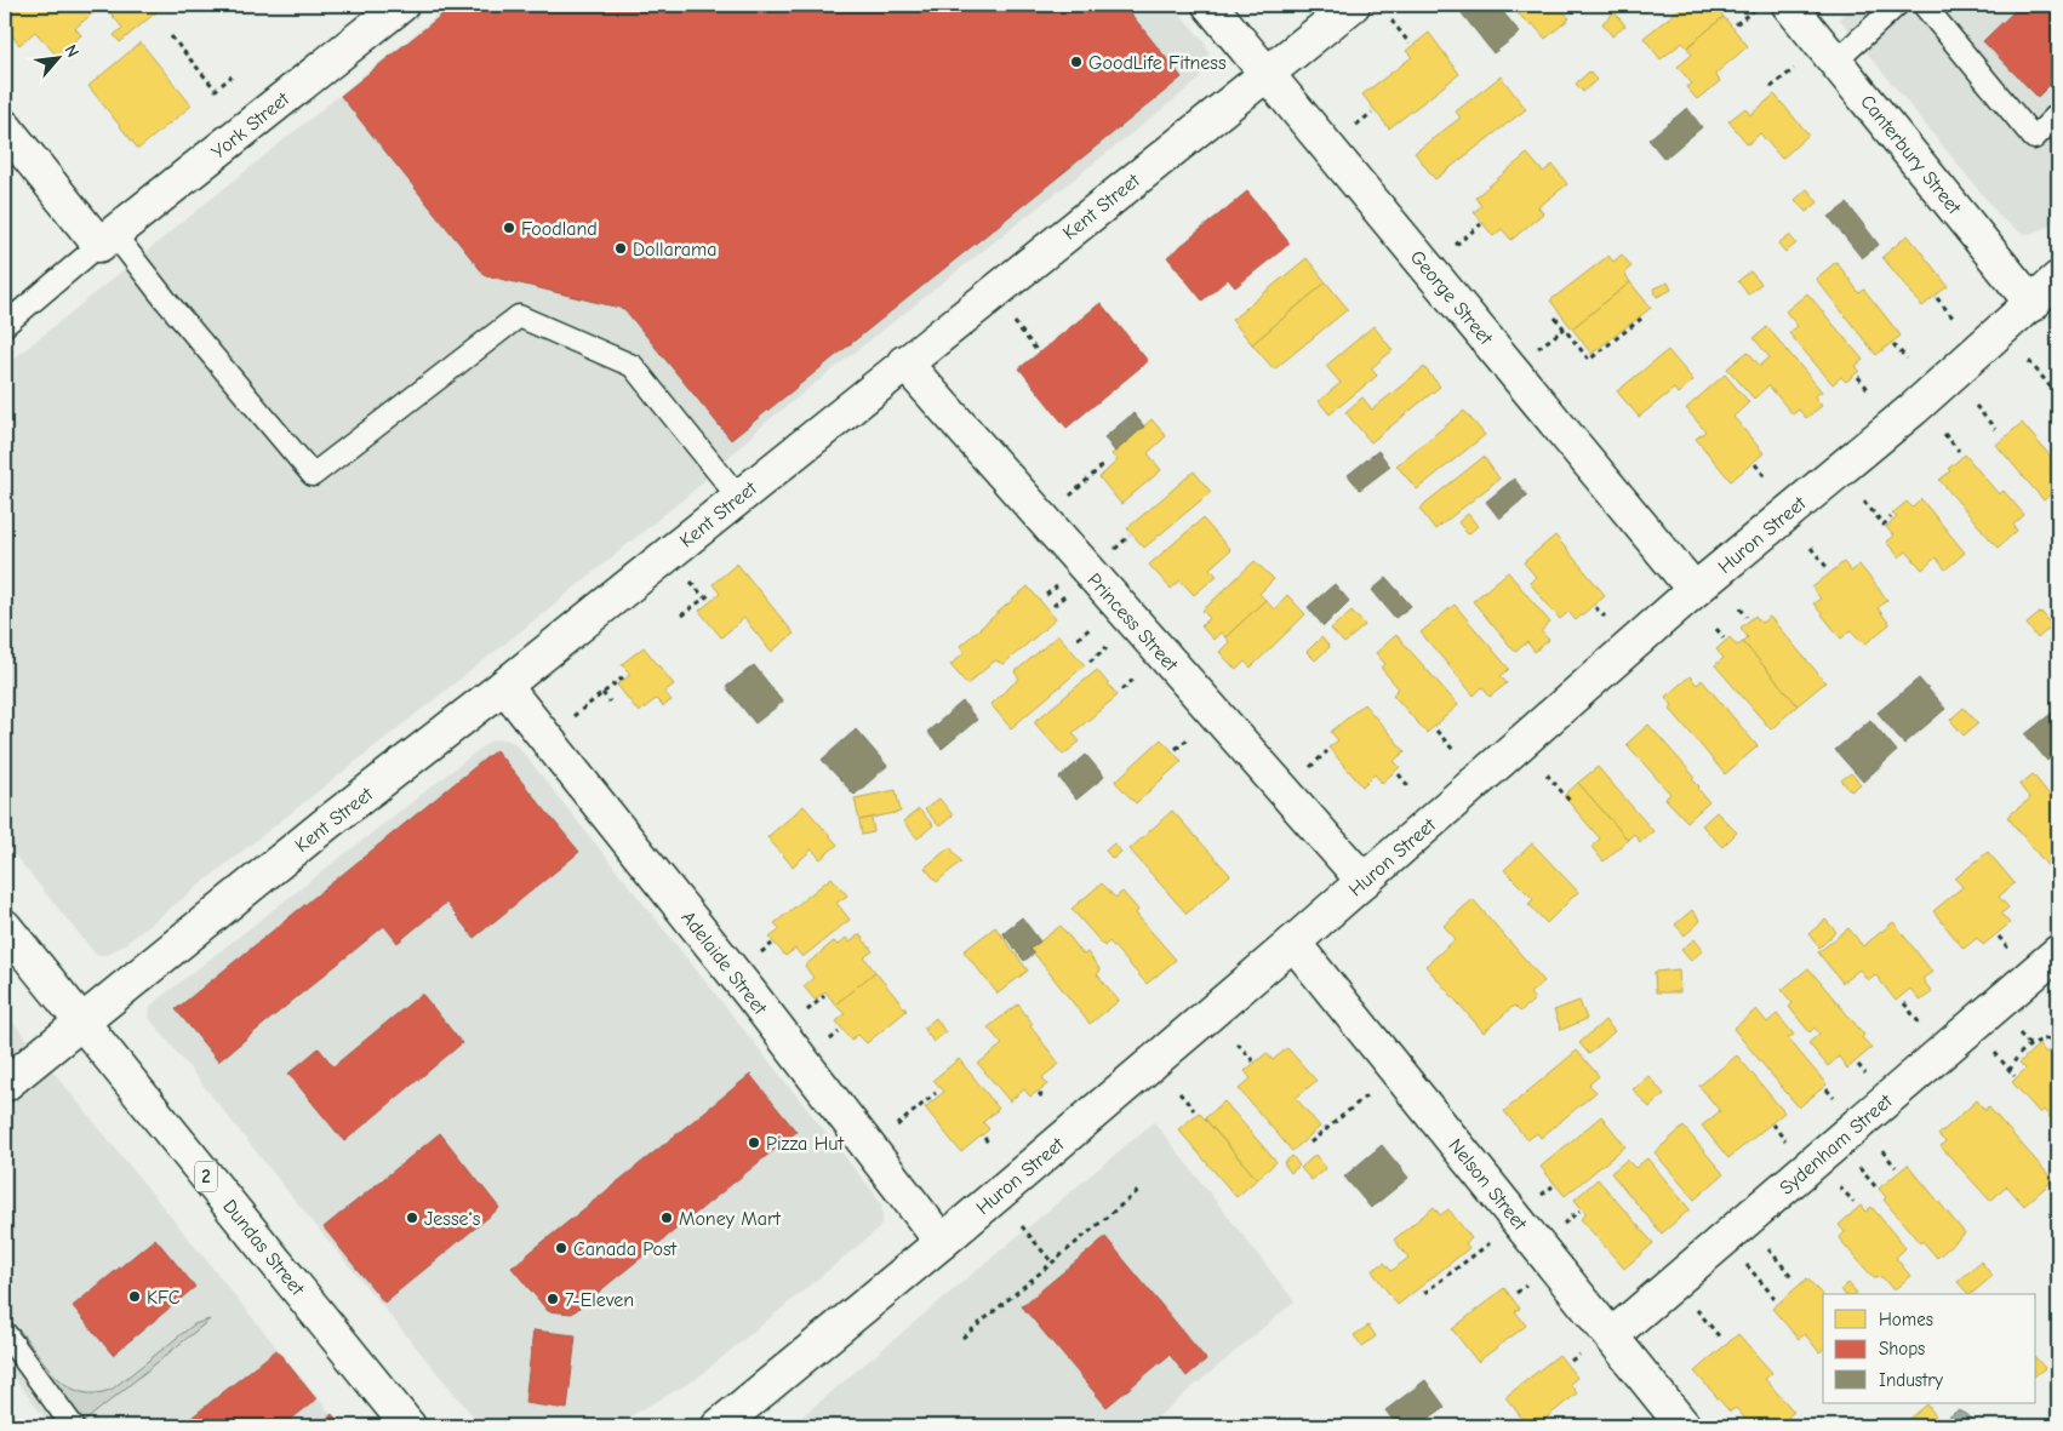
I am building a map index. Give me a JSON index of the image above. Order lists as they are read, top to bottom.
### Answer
{
  "streets": {
    "street": [
      "York Street",
      "Canterbury Street",
      "Kent Street",
      "George Street",
      "Huron Street",
      "Princess Street",
      "Adelaide Street",
      "Sydenham Street",
      "2",
      "Nelson Street",
      "Dundas Street"
    ]
  },
  "crossings": [
    ["Canterbury Street", "Huron Street"],
    ["Kent Street", "George Street"],
    ["Kent Street", "Princess Street"],
    ["Kent Street", "Adelaide Street"],
    ["Kent Street", "Dundas Street"],
    ["George Street", "Huron Street"],
    ["Huron Street", "Princess Street"],
    ["Huron Street", "Adelaide Street"],
    ["Huron Street", "Nelson Street"],
    ["Sydenham Street", "Nelson Street"]
  ],
  "places": [
    "GoodLife Fitness",
    "Foodland",
    "Dollarama",
    "Pizza Hut",
    "Jesse's",
    "Money Mart",
    "Canada Post",
    "KFC",
    "7-Eleven"
  ],
  "legend": ["Homes", "Shops", "Industry"],
  "north": "top right"
}
